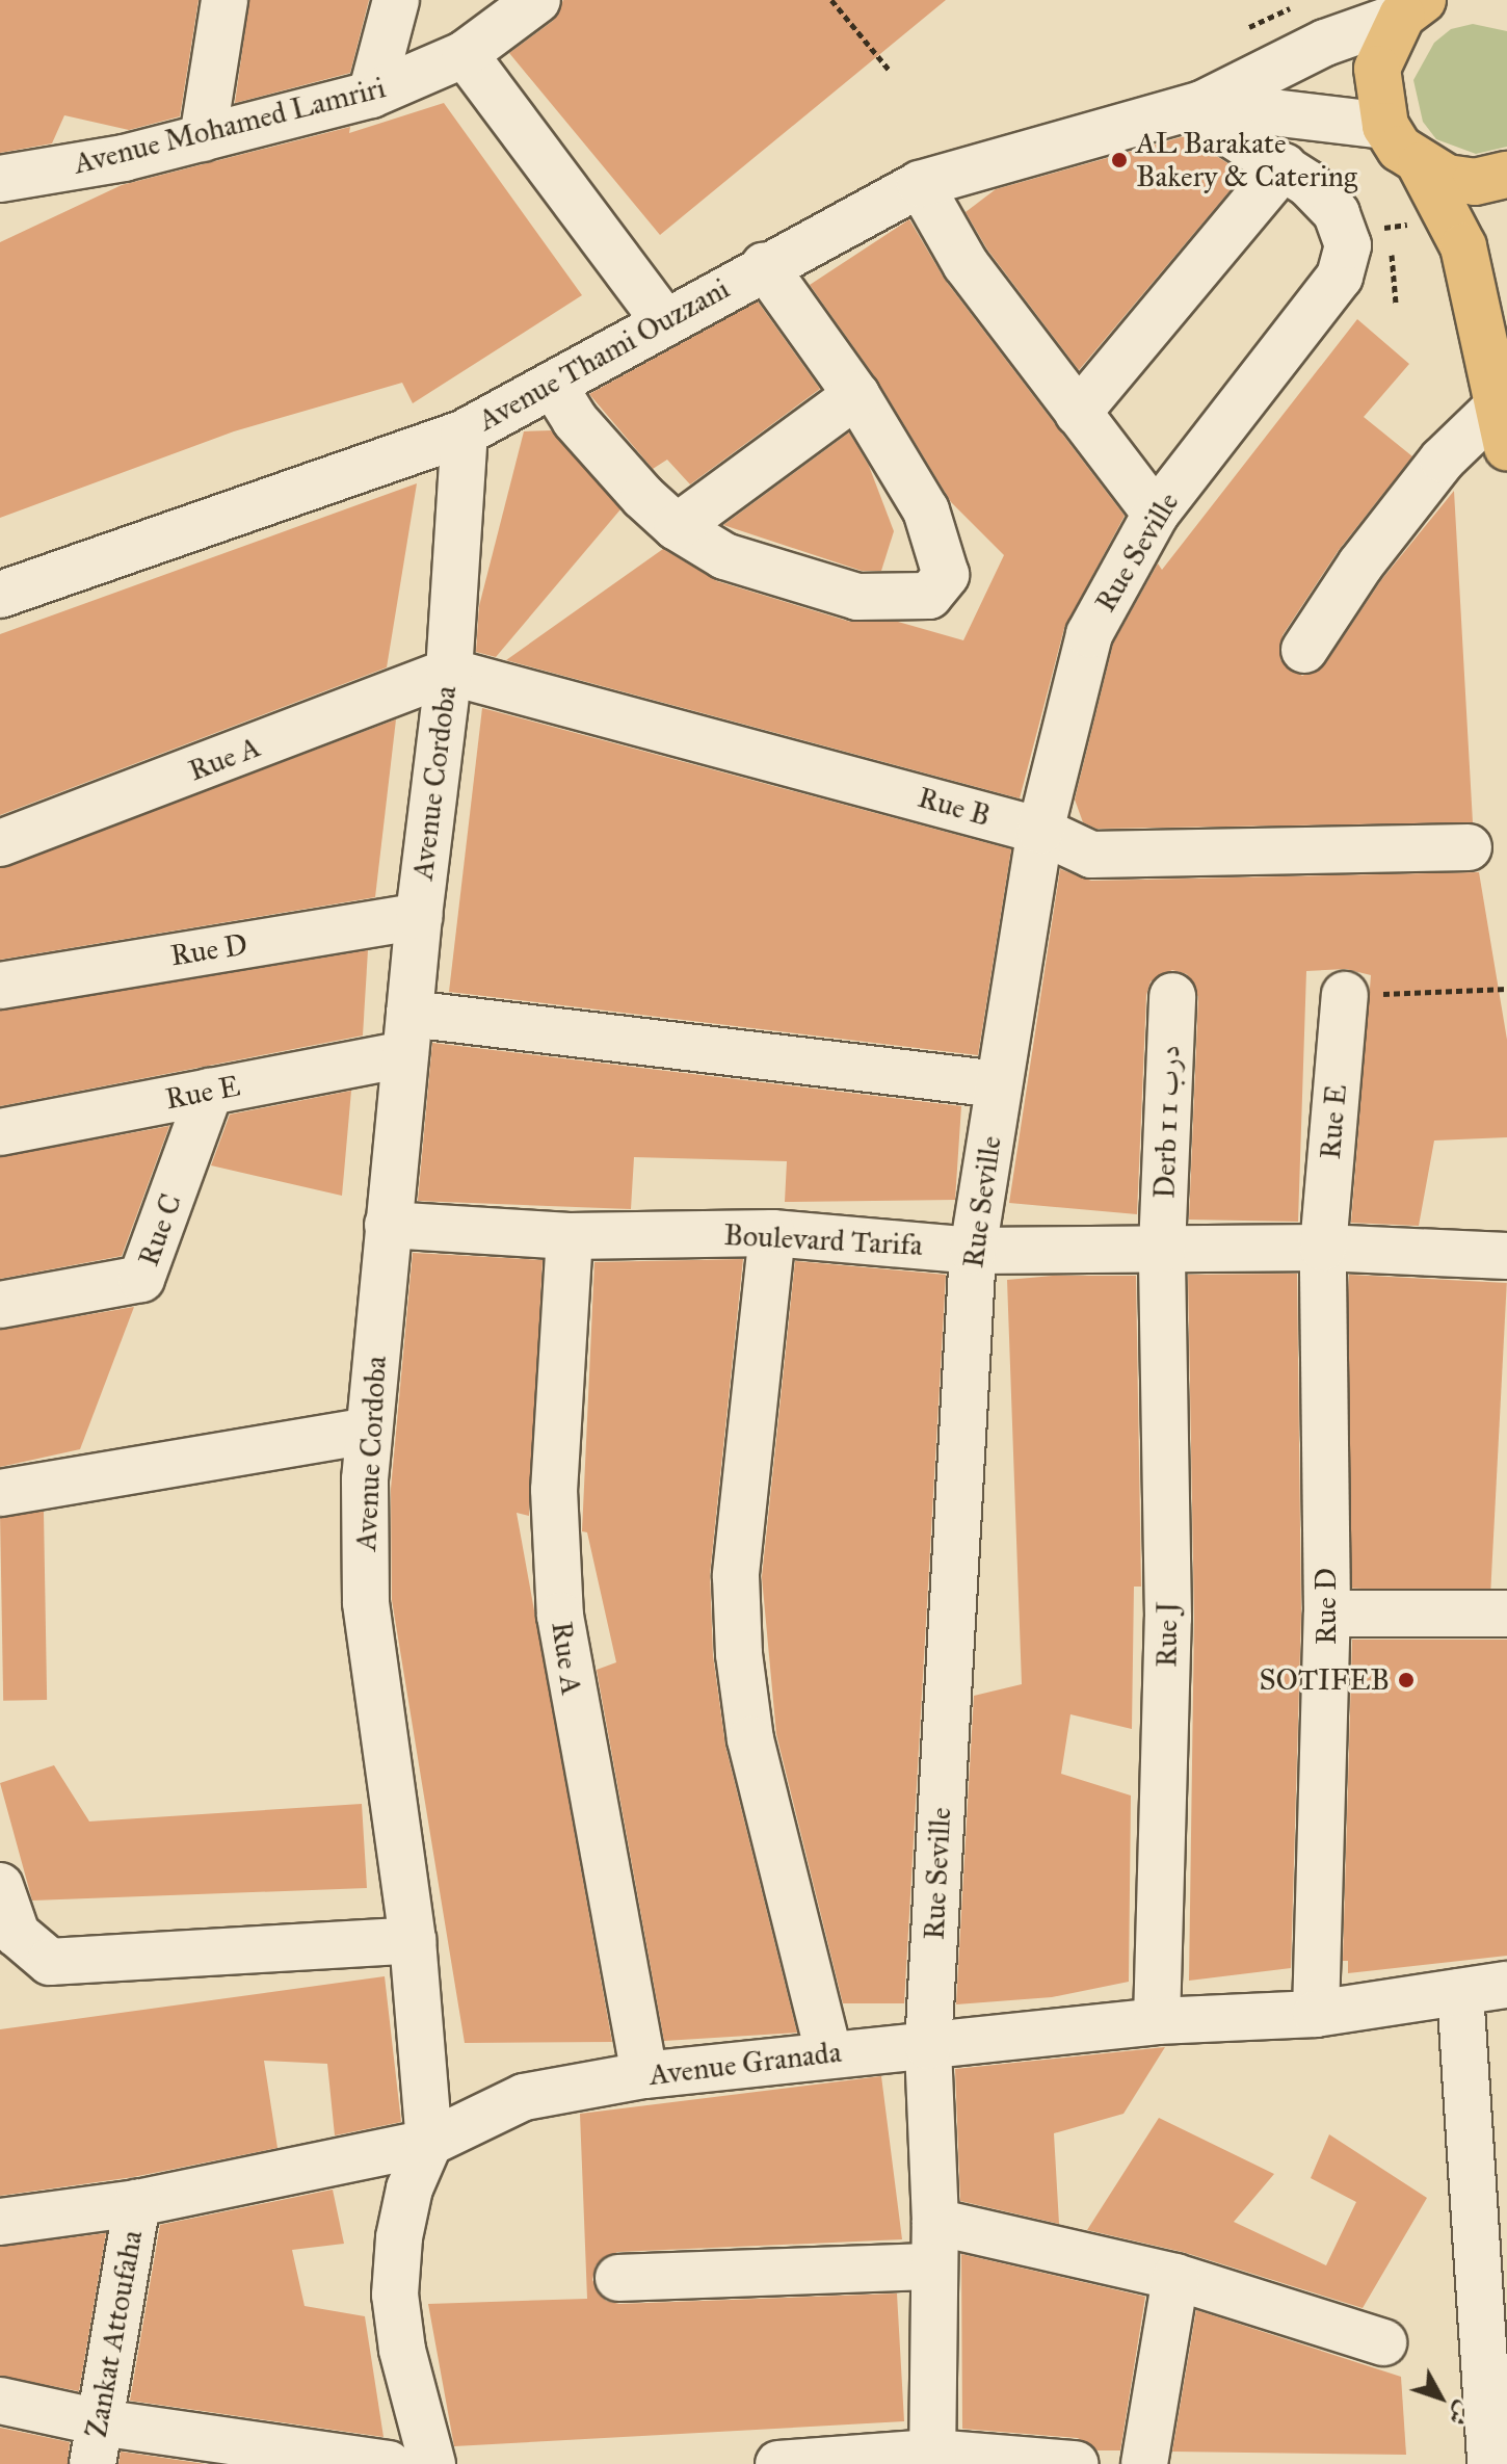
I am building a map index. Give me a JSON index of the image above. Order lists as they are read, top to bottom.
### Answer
{
  "streets": {
    "street": [
      "Avenue Mohamed Lamriri",
      "Avenue Thami Ouzzani",
      "Rue Seville",
      "Rue A",
      "Avenue Cordoba",
      "Rue B",
      "Rue D",
      "Rue E",
      "Derb 1 درب 1",
      "Rue C",
      "Boulevard Tarifa",
      "Rue J",
      "Avenue Granada",
      "Zankat Attoufaha"
    ]
  },
  "crossings": [
    ["Avenue Thami Ouzzani", "Rue Seville"],
    ["Avenue Thami Ouzzani", "Avenue Cordoba"],
    ["Rue Seville", "Rue B"],
    ["Rue Seville", "Rue E"],
    ["Rue Seville", "Boulevard Tarifa"],
    ["Rue Seville", "Avenue Granada"],
    ["Rue A", "Avenue Cordoba"],
    ["Rue A", "Rue B"],
    ["Rue A", "Boulevard Tarifa"],
    ["Rue A", "Avenue Granada"],
    ["Avenue Cordoba", "Rue B"],
    ["Avenue Cordoba", "Rue D"],
    ["Avenue Cordoba", "Rue E"],
    ["Avenue Cordoba", "Boulevard Tarifa"],
    ["Avenue Cordoba", "Avenue Granada"],
    ["Rue D", "Rue E"],
    ["Rue D", "Boulevard Tarifa"],
    ["Rue D", "Avenue Granada"],
    ["Rue E", "Rue C"],
    ["Rue E", "Boulevard Tarifa"],
    ["Derb 1 درب 1", "Boulevard Tarifa"],
    ["Derb 1 درب 1", "Rue J"],
    ["Boulevard Tarifa", "Rue J"],
    ["Rue J", "Avenue Granada"],
    ["Avenue Granada", "Zankat Attoufaha"]
  ],
  "places": ["AL Barakate Bakery & Catering", "SOTIFEB"],
  "north": "bottom right"
}
